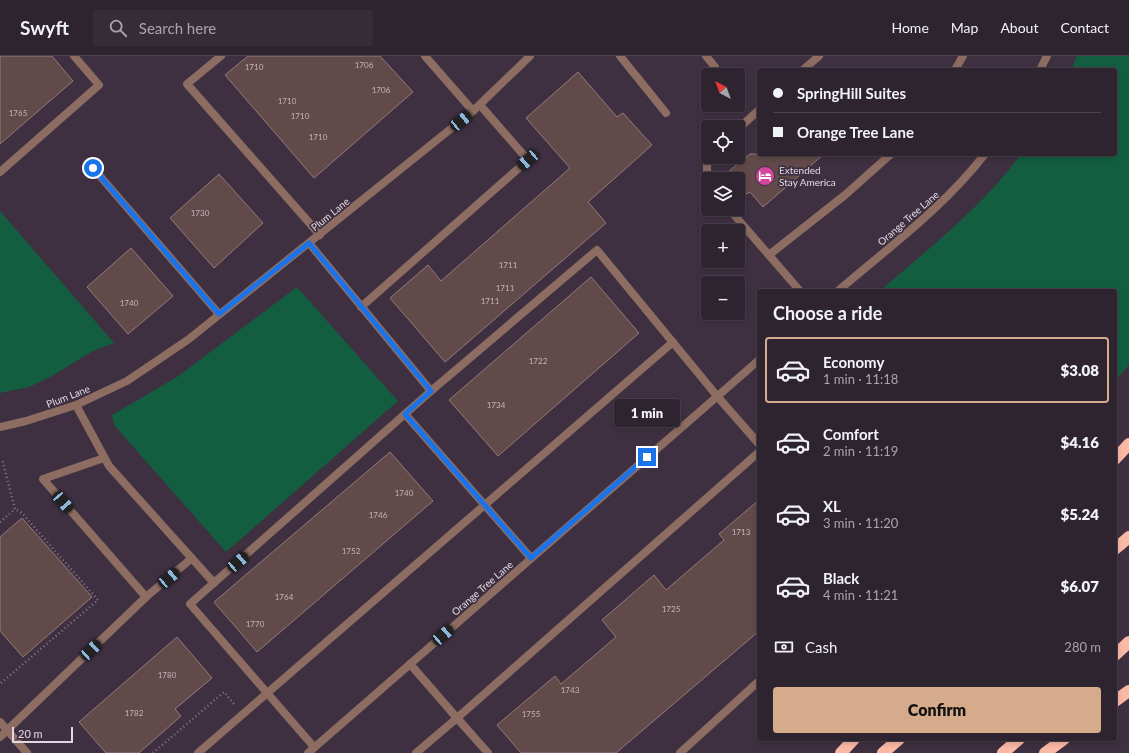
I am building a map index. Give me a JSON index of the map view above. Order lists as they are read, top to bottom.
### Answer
{
  "streets": {
    "street": ["Plum Lane", "Orange Tree Lane"]
  },
  "places": {
    "hotel": ["Extended Stay America"]
  },
  "house_numbers": [
    "1706",
    "1710",
    "1706",
    "1710",
    "1765",
    "1710",
    "1710",
    "1730",
    "1711",
    "1711",
    "1711",
    "1740",
    "1722",
    "1734",
    "1740",
    "1746",
    "1713",
    "1752",
    "1764",
    "1725",
    "1770",
    "1780",
    "1743",
    "1782",
    "1755"
  ],
  "scale_bar": "20 m",
  "north": "top left",
  "page": {
    "header": "Swyft",
    "search": "Search here",
    "nav": [
      "Home",
      "Map",
      "About",
      "Contact"
    ],
    "map_buttons": ["+", "−"],
    "banner": ["SpringHill Suites", "Orange Tree Lane"],
    "heading": "Choose a ride",
    "list": [
      {
        "name": "Economy",
        "note": "1 min · 11:18",
        "value": "$3.08"
      },
      {
        "name": "Comfort",
        "note": "2 min · 11:19",
        "value": "$4.16"
      },
      {
        "name": "XL",
        "note": "3 min · 11:20",
        "value": "$5.24"
      },
      {
        "name": "Black",
        "note": "4 min · 11:21",
        "value": "$6.07"
      }
    ],
    "bubble": "1 min",
    "pay": ["Cash", "280 m"],
    "buttons": "Confirm",
    "scale": "20 m"
  }
}
